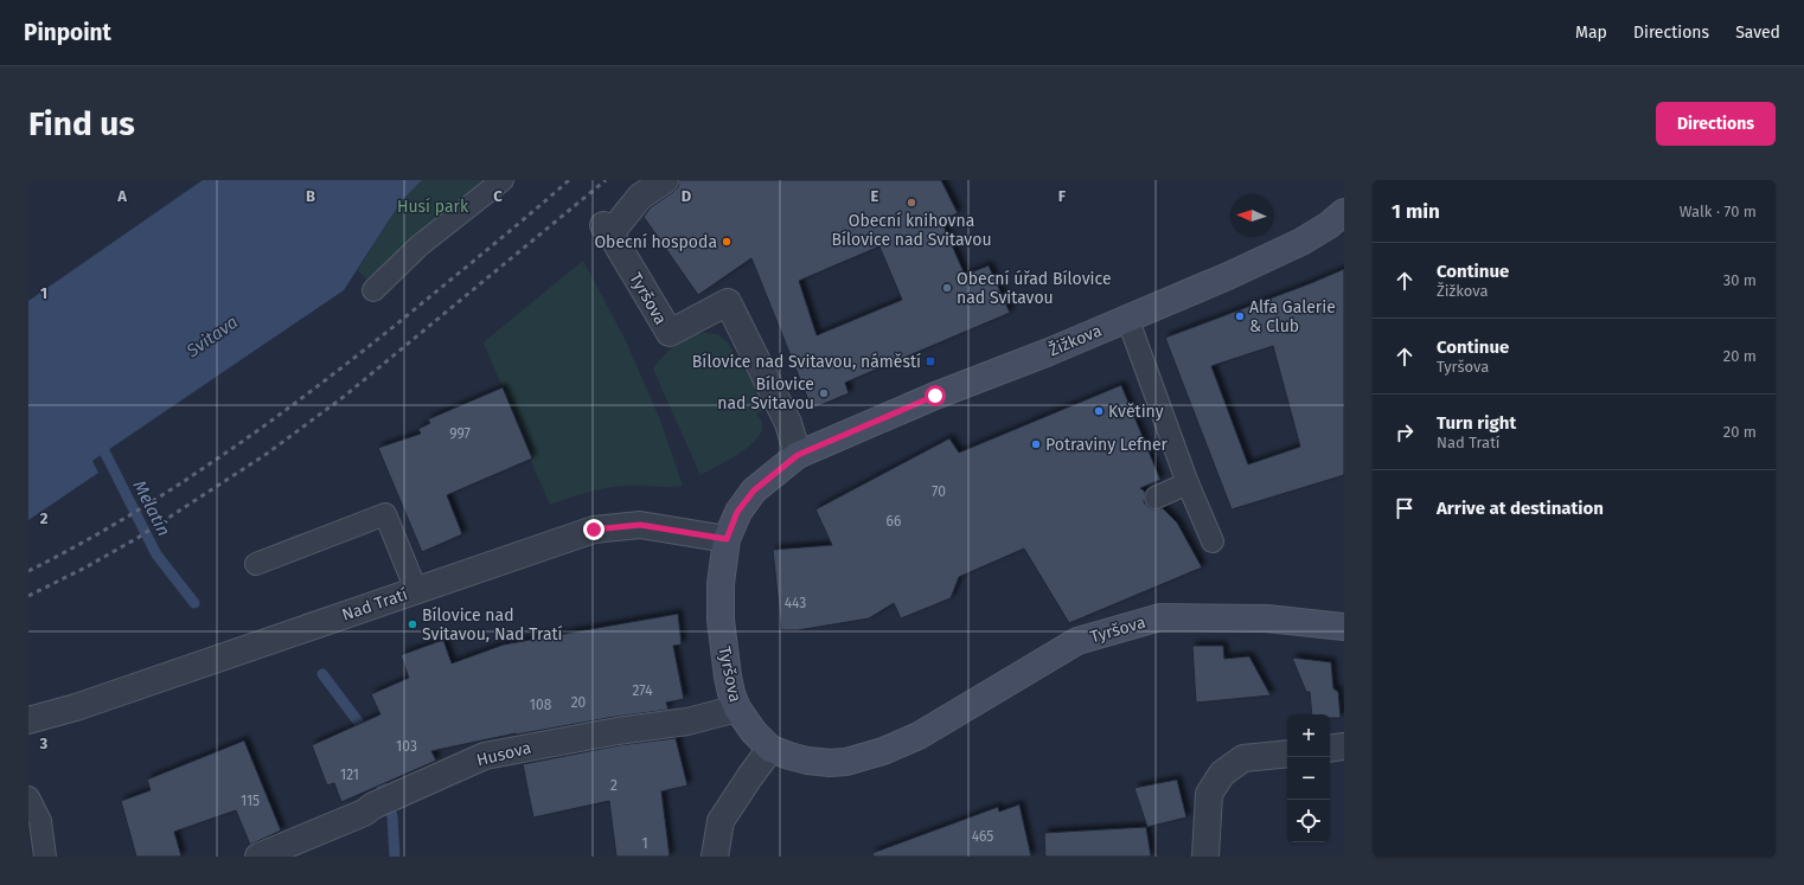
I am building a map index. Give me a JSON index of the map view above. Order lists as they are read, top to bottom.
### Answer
{
  "streets": {
    "main road": ["Tyršova", "Žižkova"],
    "street": ["Nad Tratí", "Husova"]
  },
  "crossings": [
    ["Tyršova", "Žižkova"],
    ["Tyršova", "Nad Tratí"],
    ["Tyršova", "Husova"]
  ],
  "water": ["Svitava", "Melatín"],
  "parks": ["Husí park"],
  "places": {
    "other": [
      "Obecní knihovna Bílovice nad Svitavou",
      "Obecní hospoda",
      "Obecní úřad Bílovice nad Svitavou",
      "Alfa Galerie & Club",
      "Bílovice nad Svitavou",
      "Květiny",
      "Potraviny Lefner",
      "Bílovice nad Svitavou, Nad Tratí"
    ],
    "transit": ["Bílovice nad Svitavou, náměstí"]
  },
  "house_numbers": [
    "997",
    "70",
    "66",
    "443",
    "274",
    "20",
    "108",
    "103",
    "121",
    "2",
    "115",
    "465",
    "1"
  ],
  "north": "left",
  "page": {
    "header": "Pinpoint",
    "nav": ["Map", "Directions", "Saved"],
    "buttons": "Directions",
    "title": "Find us",
    "heading": ["1 min", "Walk · 70 m"],
    "list": [
      ["Continue", "Žižkova", "30 m"],
      ["Continue", "Tyršova", "20 m"],
      ["Turn right", "Nad Tratí", "20 m"],
      "Arrive at destination"
    ],
    "map_buttons": ["+", "−"]
  },
  "grid": {
    "columns": [
      "A",
      "B",
      "C",
      "D",
      "E",
      "F"
    ],
    "rows": ["1", "2", "3"]
  }
}
